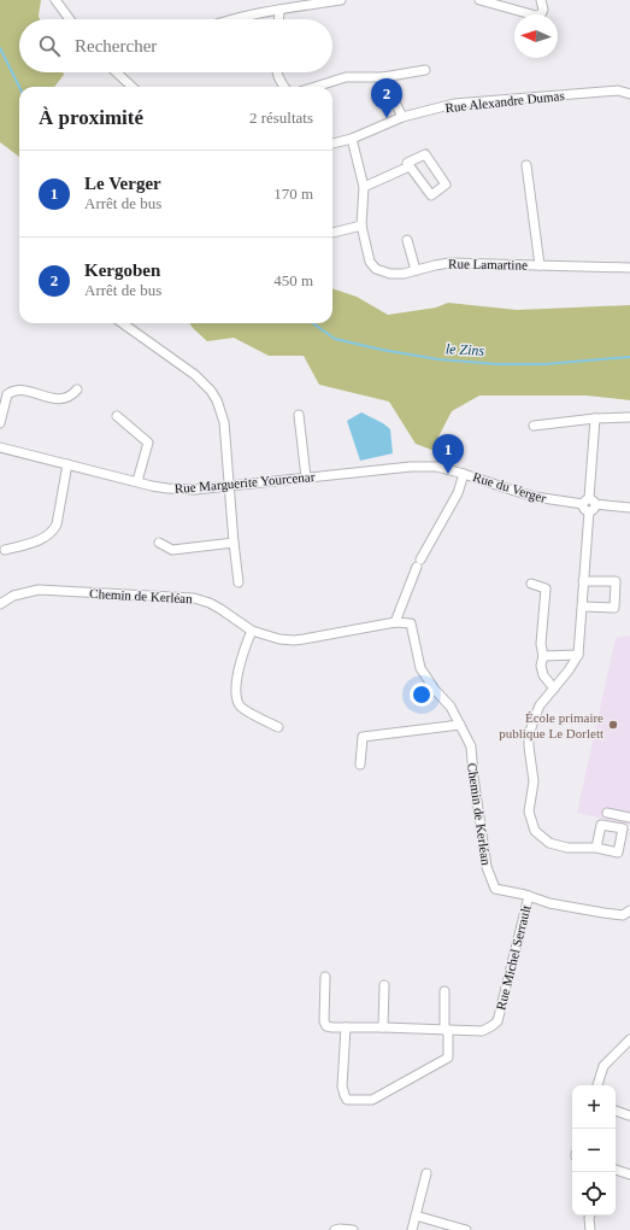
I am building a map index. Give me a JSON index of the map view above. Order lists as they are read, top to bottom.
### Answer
{
  "streets": {
    "street": [
      "Rue Alexandre Dumas",
      "Rue Lamartine",
      "Rue Marguerite Yourcenar",
      "Rue du Verger",
      "Chemin de Kerléan",
      "Rue Michel Serrault"
    ]
  },
  "crossings": [
    ["Rue Alexandre Dumas", "Rue Lamartine"],
    ["Rue Marguerite Yourcenar", "Rue du Verger"],
    ["Chemin de Kerléan", "Rue Michel Serrault"]
  ],
  "water": ["le Zins"],
  "places": ["École primaire publique Le Dorlett"],
  "north": "left",
  "page": {
    "search": "Rechercher",
    "pins": ["2", "1"],
    "heading": ["À proximité", "2 résultats"],
    "list": [
      {
        "mark": "1",
        "name": "Le Verger",
        "note": "Arrêt de bus",
        "value": "170 m"
      },
      {
        "mark": "2",
        "name": "Kergoben",
        "note": "Arrêt de bus",
        "value": "450 m"
      }
    ],
    "map_buttons": ["+", "−"]
  }
}
